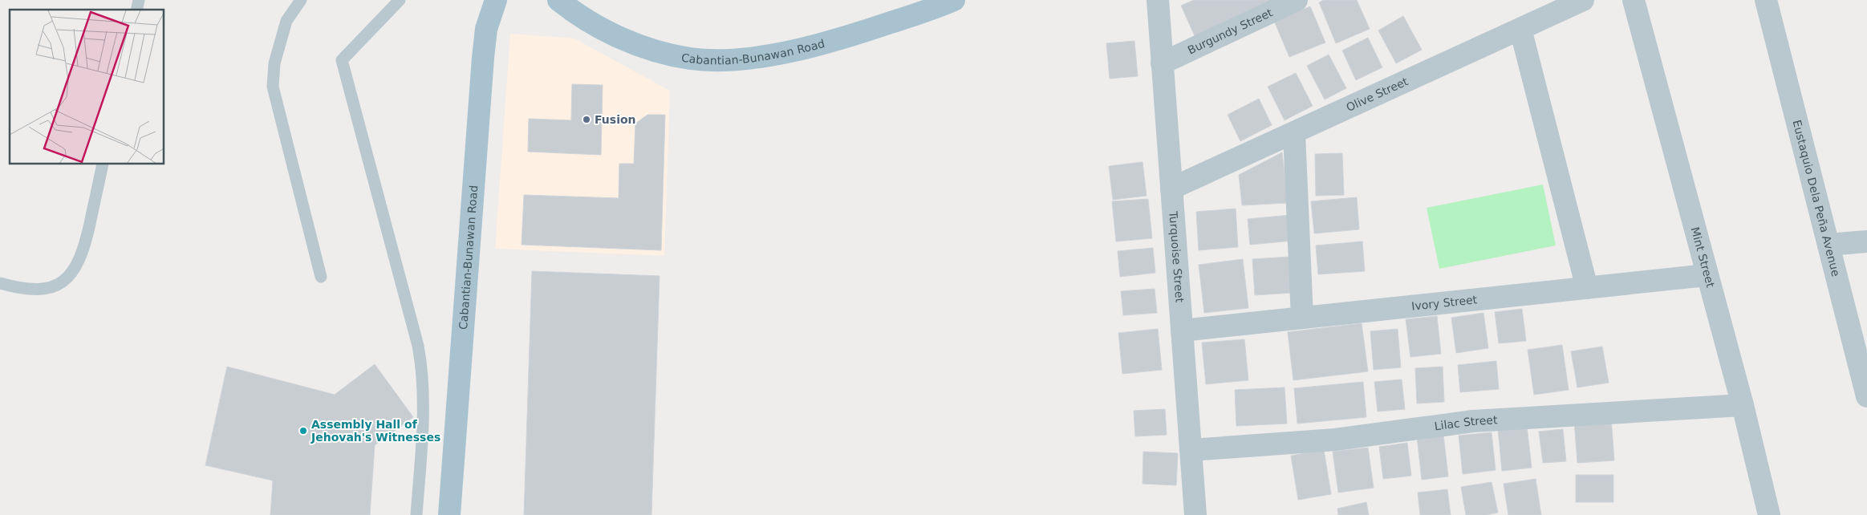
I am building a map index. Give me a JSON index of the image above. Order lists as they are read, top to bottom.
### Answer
{
  "streets": {
    "main road": ["Cabantian-Bunawan Road"],
    "street": [
      "Burgundy Street",
      "Olive Street",
      "Eustaquio Dela Peña Avenue",
      "Turquoise Street",
      "Mint Street",
      "Ivory Street",
      "Lilac Street"
    ]
  },
  "crossings": [
    ["Burgundy Street", "Turquoise Street"],
    ["Olive Street", "Turquoise Street"],
    ["Turquoise Street", "Ivory Street"],
    ["Turquoise Street", "Lilac Street"],
    ["Mint Street", "Ivory Street"],
    ["Mint Street", "Lilac Street"]
  ],
  "places": ["Fusion", "Assembly Hall of Jehovah's Witnesses"]
}
